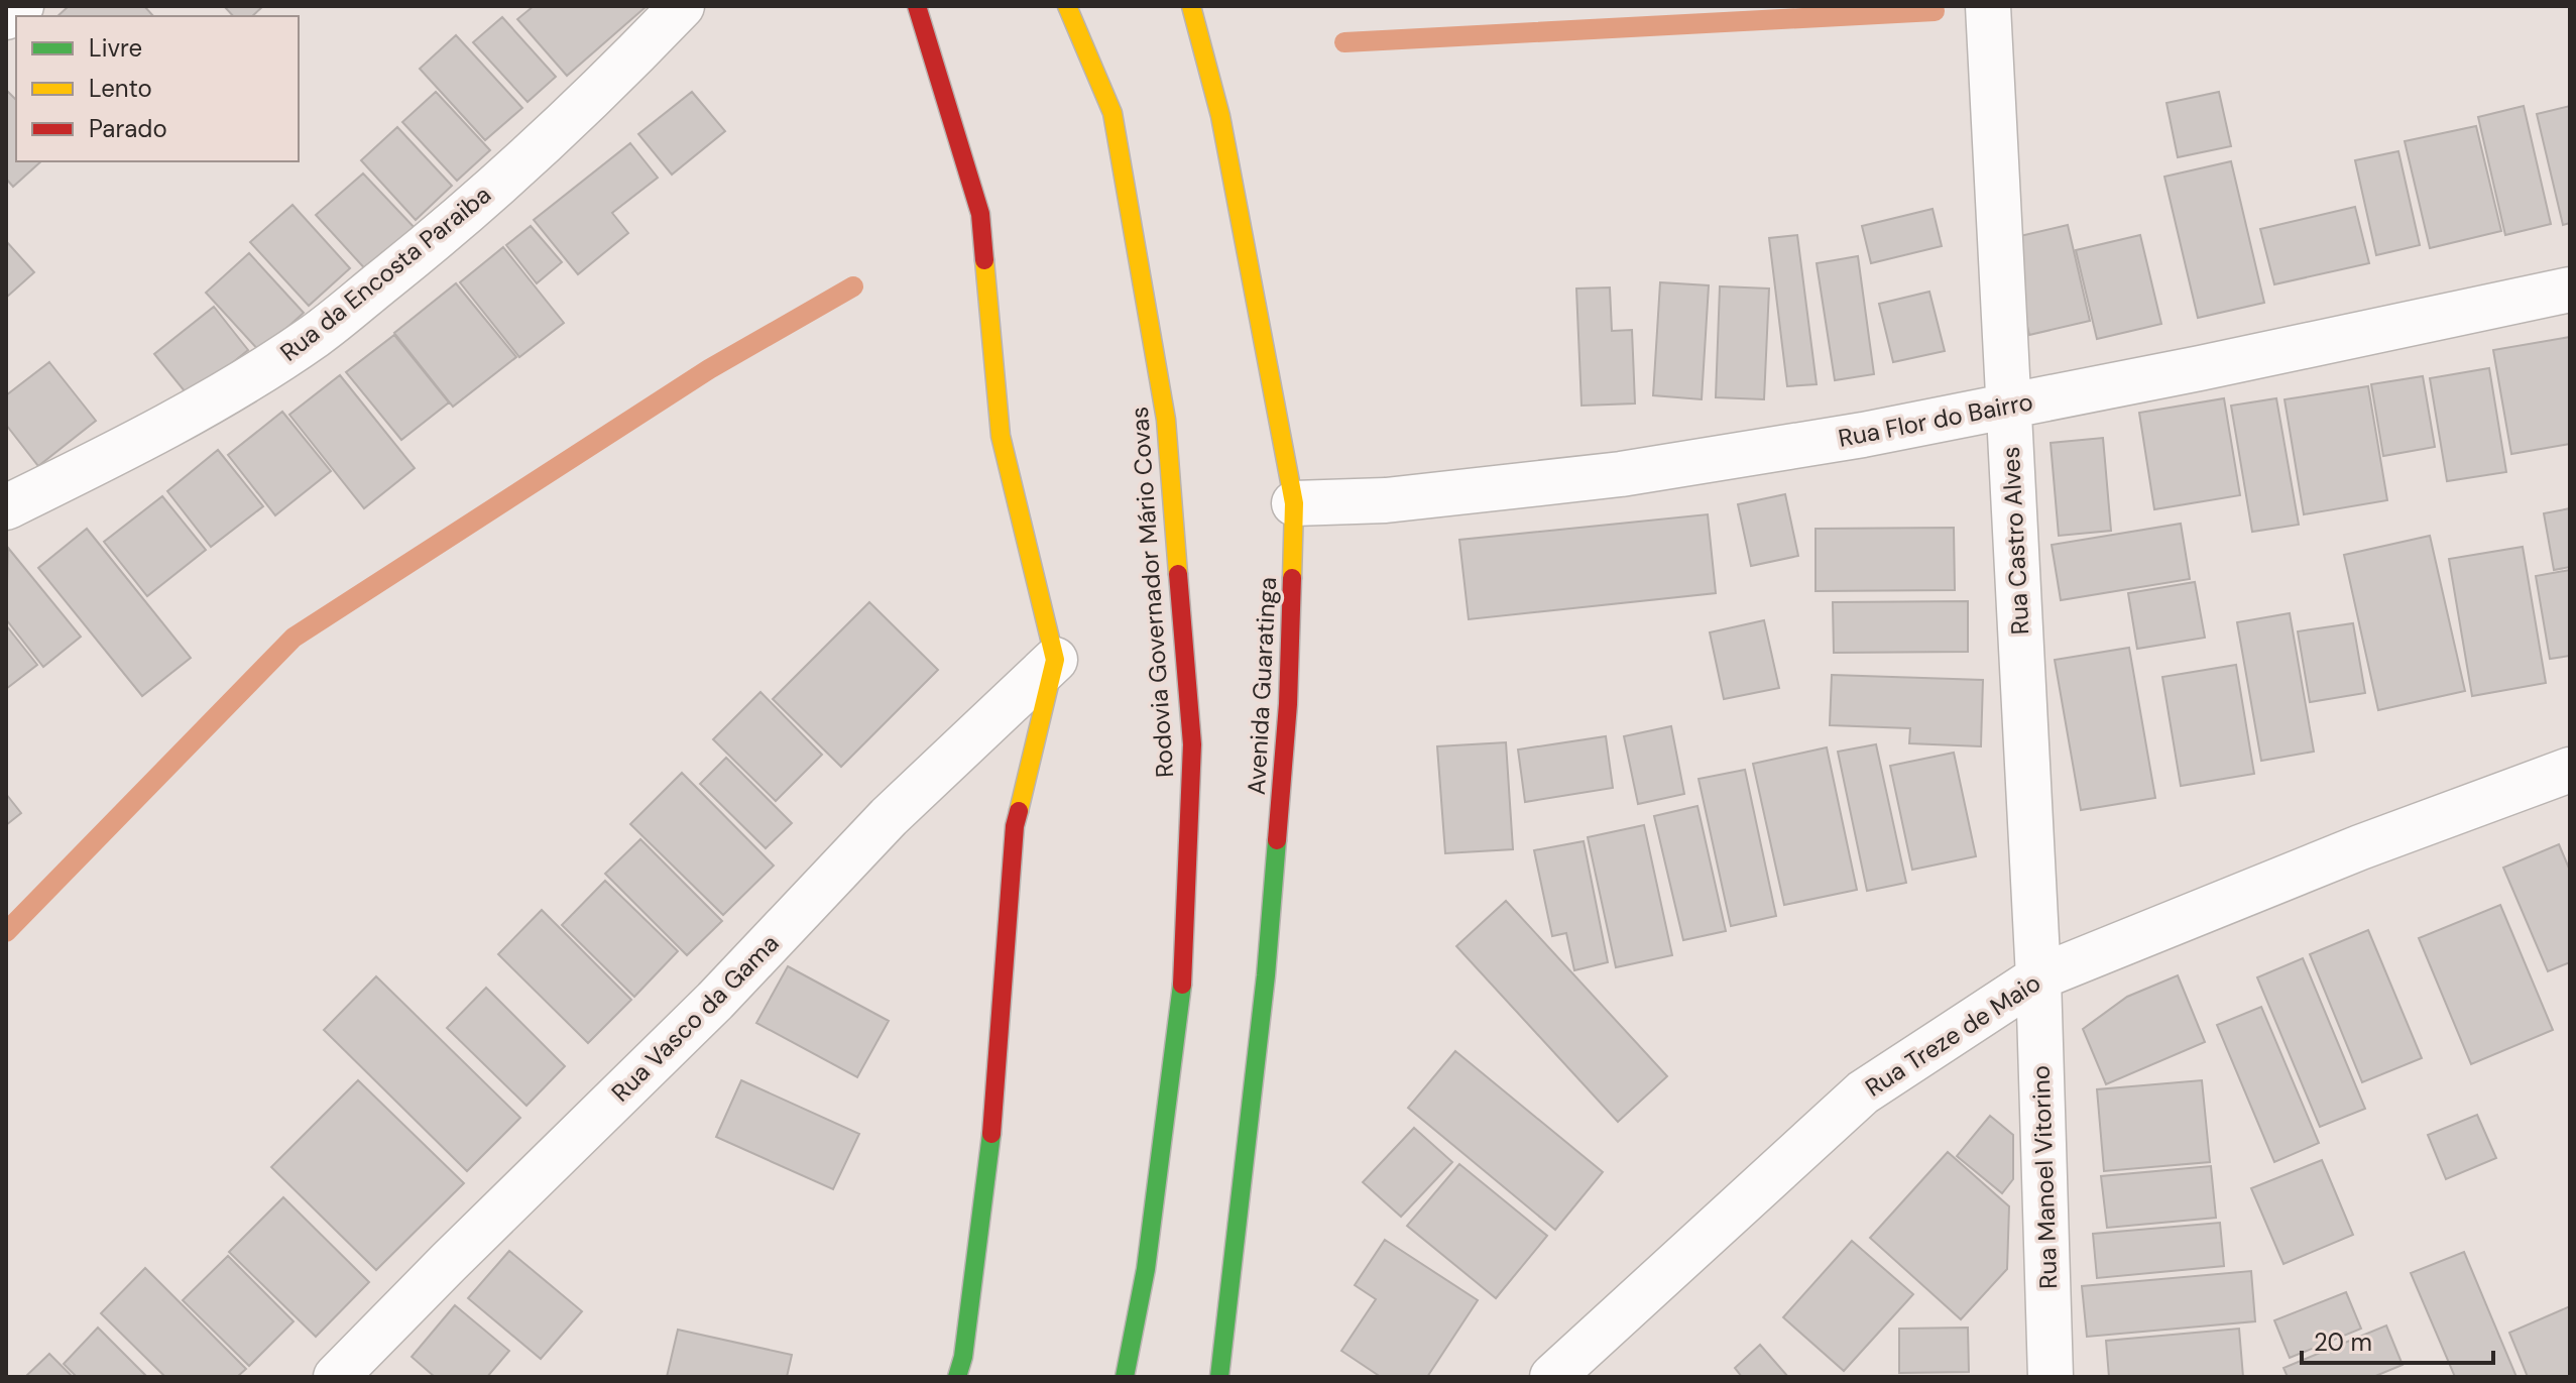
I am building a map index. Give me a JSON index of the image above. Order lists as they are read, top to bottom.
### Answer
{
  "streets": {
    "main road": ["Rodovia Governador Mário Covas", "Avenida Guaratinga"],
    "street": [
      "Rua da Encosta Paraiba",
      "Rua Flor do Bairro",
      "Rua Castro Alves",
      "Rua Vasco da Gama",
      "Rua Treze de Maio",
      "Rua Manoel Vitorino"
    ]
  },
  "crossings": [
    ["Rua Flor do Bairro", "Rua Castro Alves"],
    ["Rua Flor do Bairro", "Avenida Guaratinga"],
    ["Rua Castro Alves", "Rua Treze de Maio"],
    ["Rua Castro Alves", "Rua Manoel Vitorino"],
    ["Rua Treze de Maio", "Rua Manoel Vitorino"]
  ],
  "legend": ["Livre", "Lento", "Parado"],
  "scale_bar": "20 m"
}
